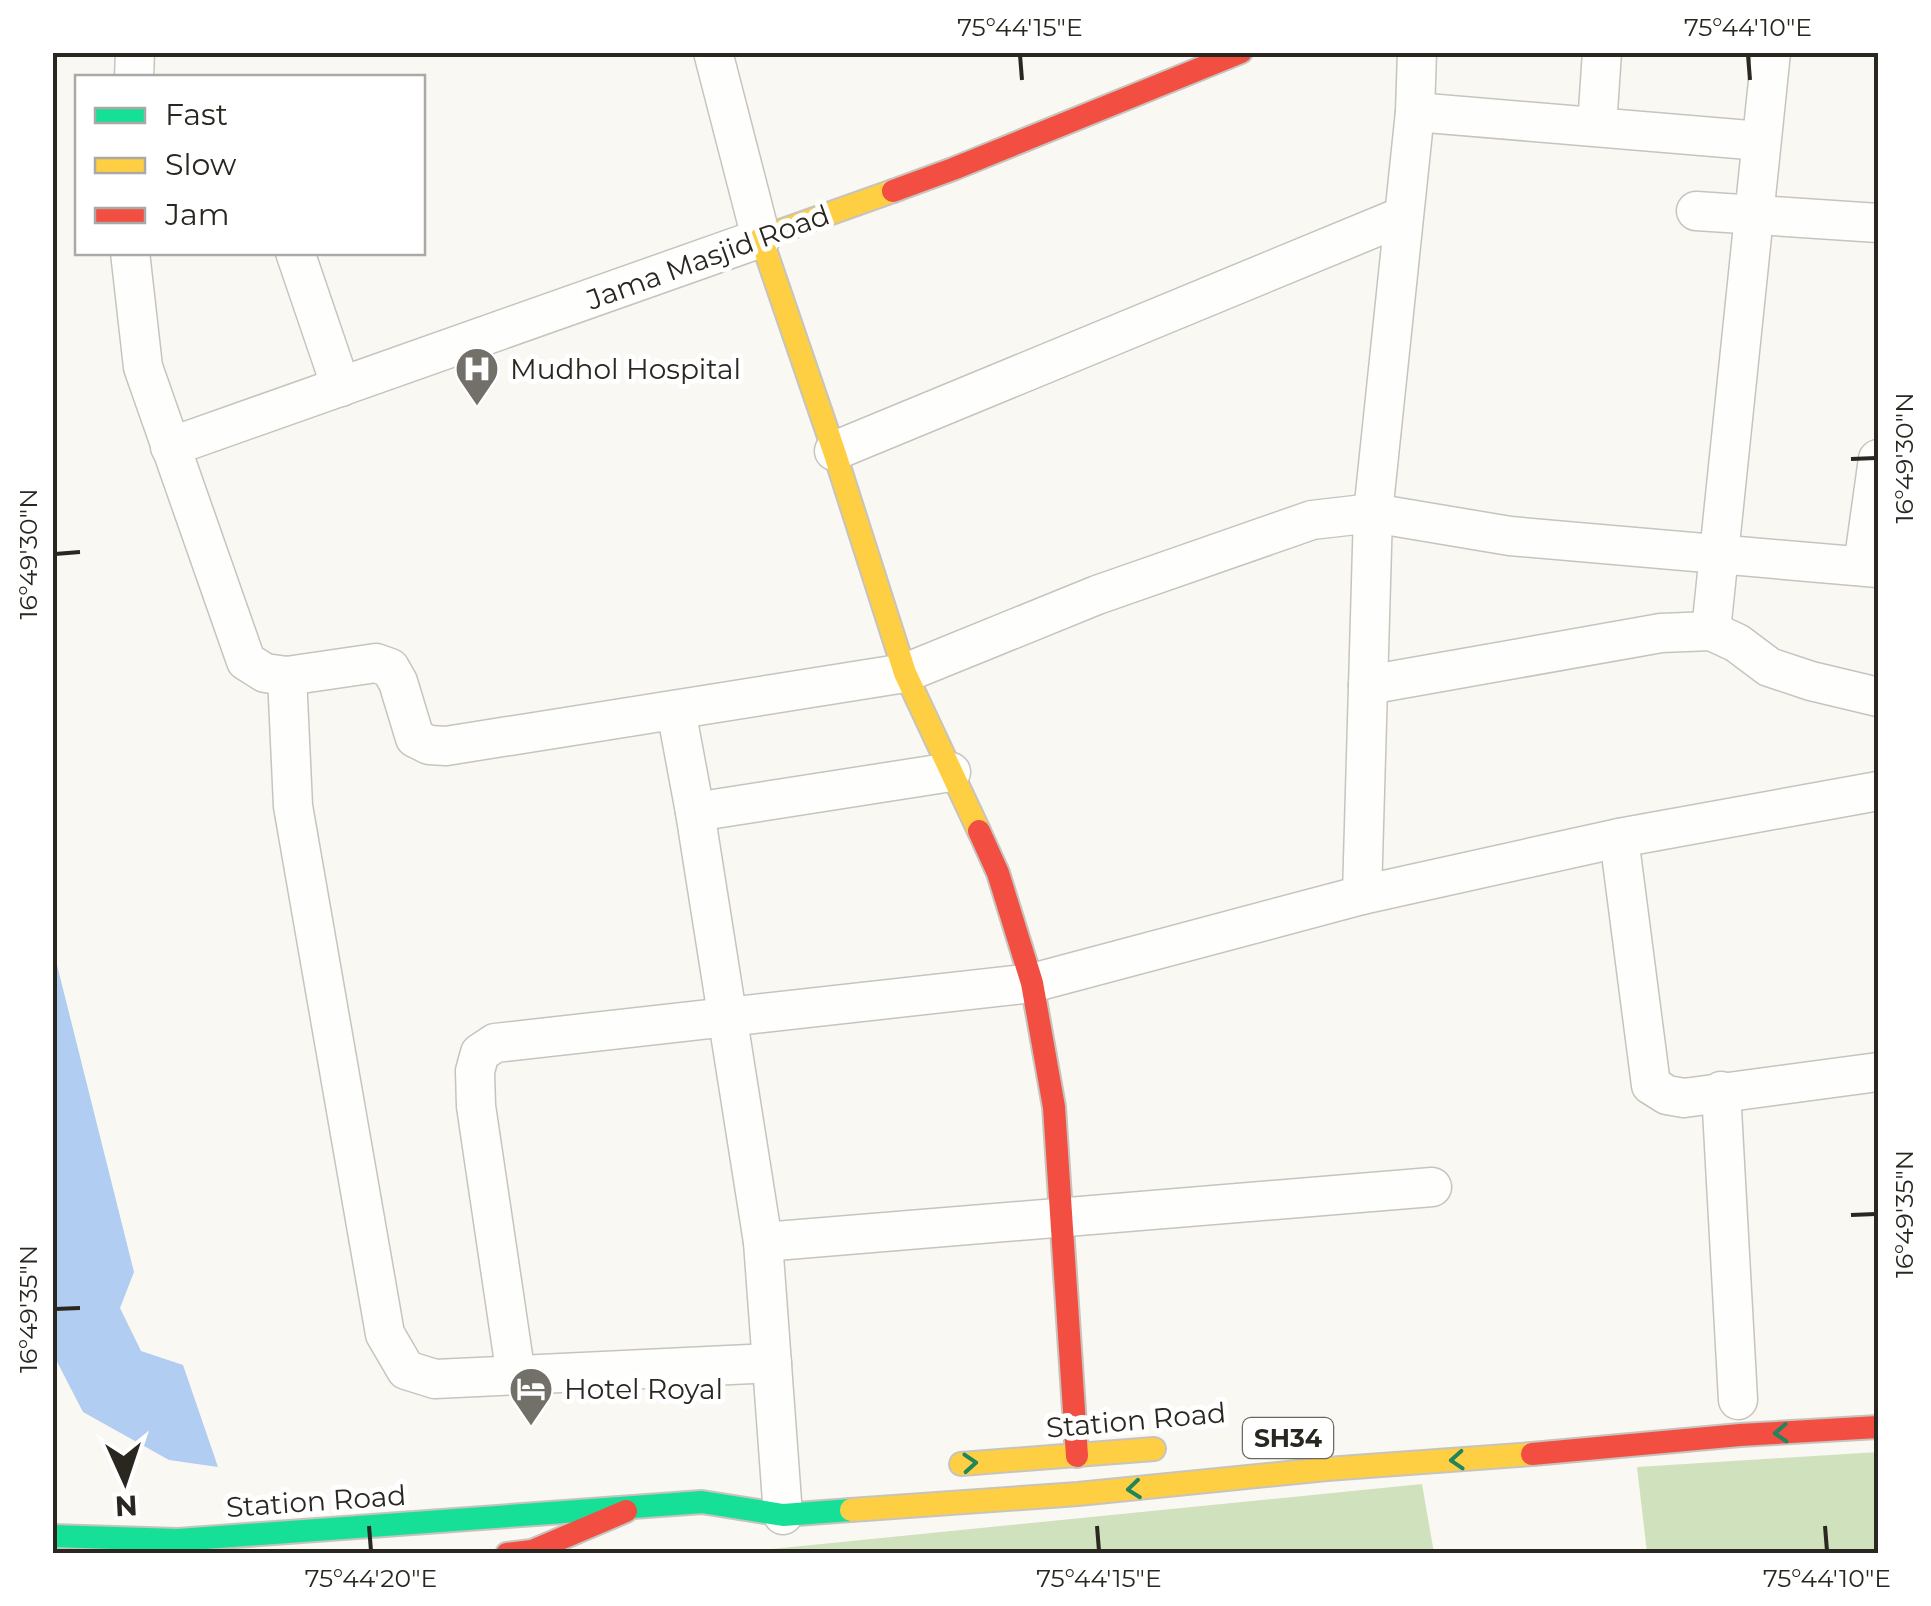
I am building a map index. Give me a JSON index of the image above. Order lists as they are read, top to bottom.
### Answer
{
  "streets": {
    "main road": ["Jama Masjid Road", "Station Road", "SH34"]
  },
  "places": {
    "hospital": ["Mudhol Hospital"],
    "hotel": ["Hotel Royal"]
  },
  "legend": ["Fast", "Slow", "Jam"],
  "north": "bottom",
  "coordinates": [
    "75°44'15\"E",
    "75°44'10\"E",
    "16°49'30\"N",
    "16°49'35\"N",
    "75°44'20\"E"
  ]
}
